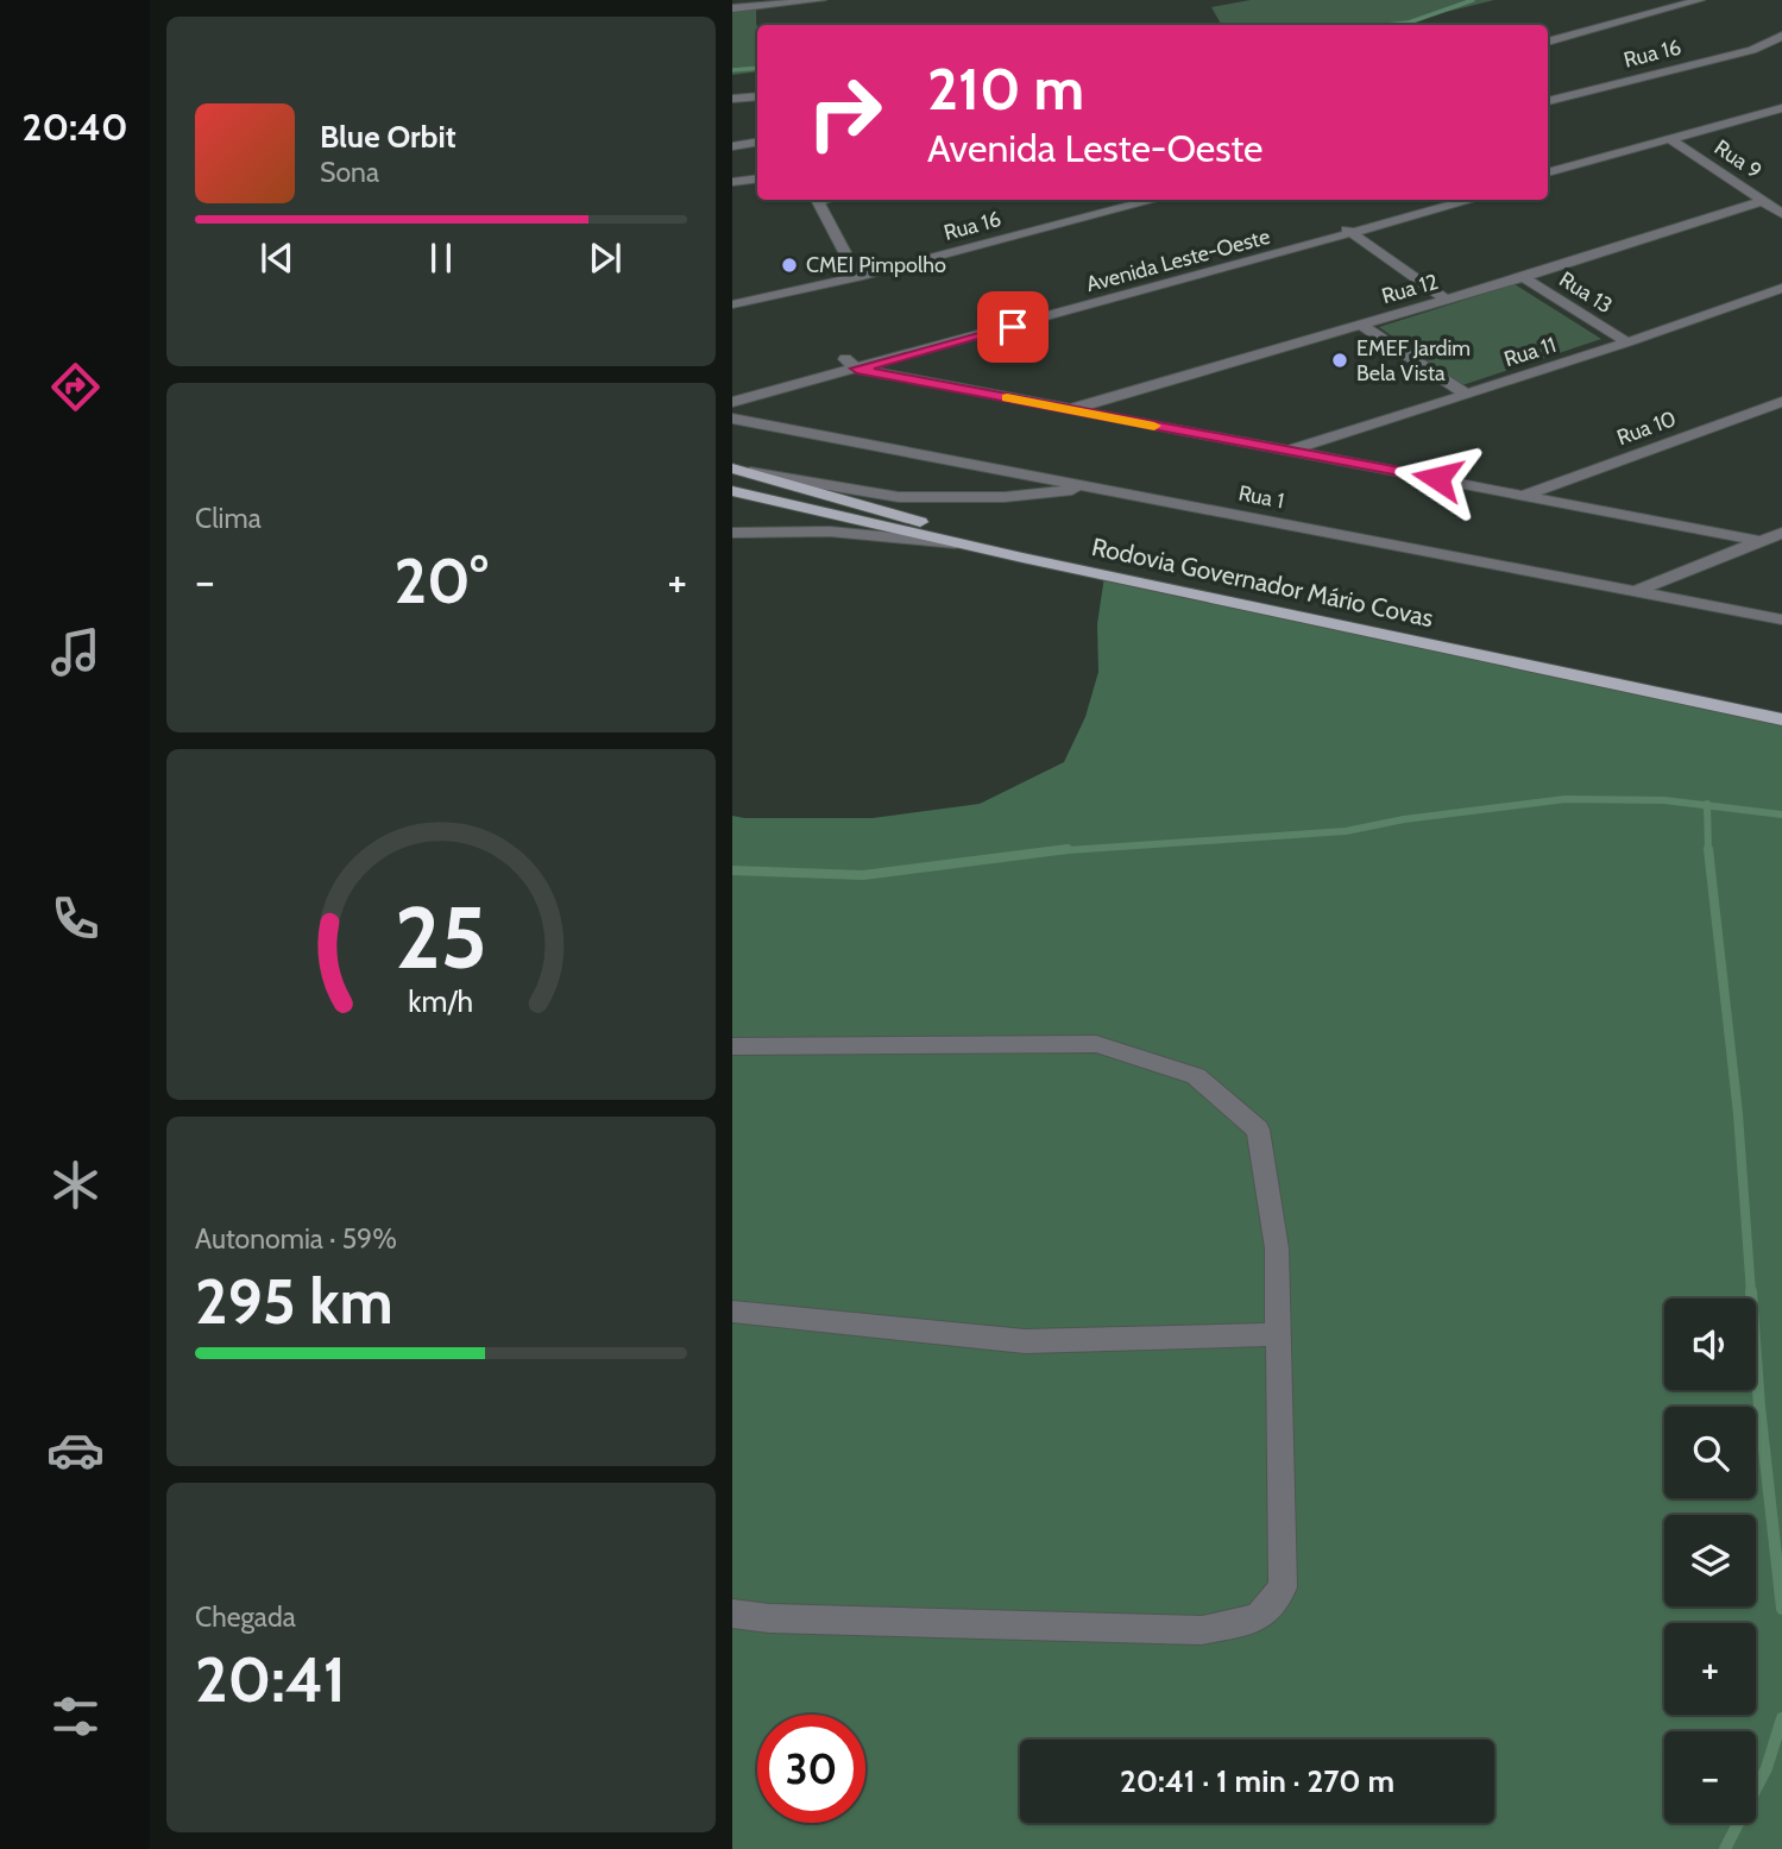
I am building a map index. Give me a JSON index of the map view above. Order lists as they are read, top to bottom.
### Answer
{
  "streets": {
    "main road": ["Rodovia Governador Mário Covas"],
    "street": [
      "Rua 16",
      "Rua 9",
      "Avenida Leste-Oeste",
      "Rua 12",
      "Rua 13",
      "Rua 11",
      "Rua 10",
      "Rua 1"
    ]
  },
  "crossings": [
    ["Rua 9", "Rua 12"],
    ["Rua 12", "Rua 13"],
    ["Rua 13", "Rua 11"]
  ],
  "places": ["CMEI Pimpolho", "EMEF Jardim Bela Vista"],
  "page": {
    "tabs": "20:40",
    "turn": ["210 m", "Avenida Leste-Oeste"],
    "song": ["Blue Orbit", "Sona"],
    "tile": [
      "Clima",
      ["Autonomia · 59%", "295 km"],
      ["Chegada", "20:41"]
    ],
    "heat": ["−", "20°", "+"],
    "map_buttons": ["+", "−"],
    "limit": "30",
    "trip": "20:41 · 1 min · 270 m",
    "gauge": ["25", "km/h"]
  }
}
